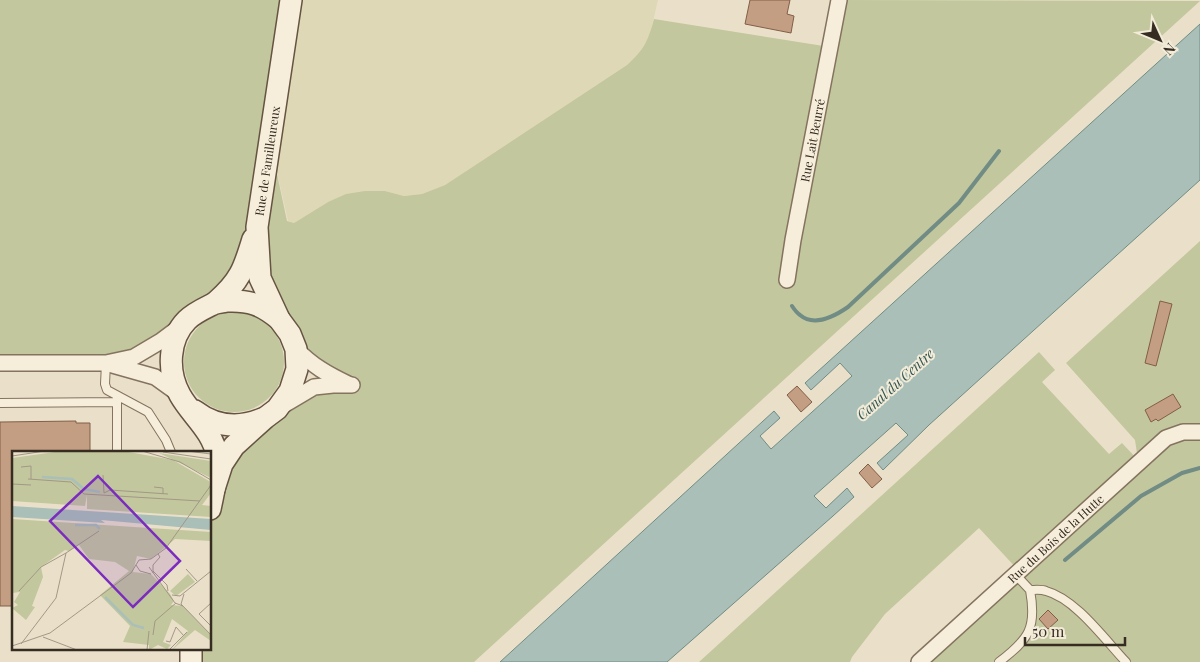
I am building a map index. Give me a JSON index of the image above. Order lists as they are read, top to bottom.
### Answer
{
  "streets": {
    "street": ["Rue Lait Beurré", "Rue de Familleureux", "Rue du Bois de la Hutte"]
  },
  "water": ["Canal du Centre"],
  "scale_bar": "50 m",
  "north": "bottom right"
}
